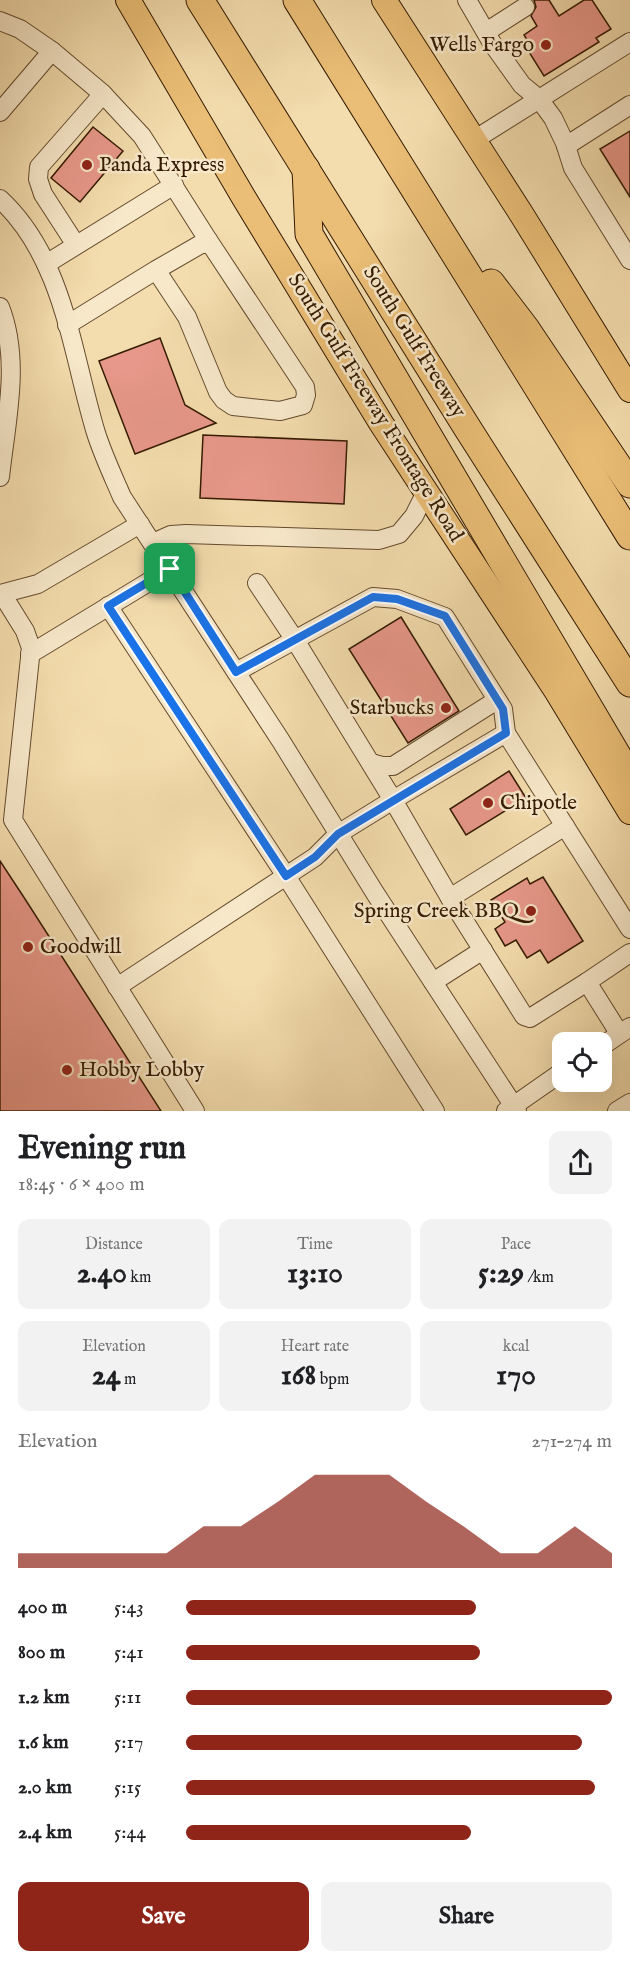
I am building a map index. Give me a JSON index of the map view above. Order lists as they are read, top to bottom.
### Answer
{
  "streets": {
    "highway": ["South Gulf Freeway"],
    "main road": ["South Gulf Freeway Frontage Road"]
  },
  "places": [
    "Wells Fargo",
    "Panda Express",
    "Starbucks",
    "Chipotle",
    "Spring Creek BBQ",
    "Goodwill",
    "Hobby Lobby"
  ],
  "page": {
    "heading": ["Evening run", "18:45 · 6 × 400 m"],
    "stats": [
      ["Distance", "2.40 km"],
      ["Time", "13:10"],
      ["Pace", "5:29 /km"],
      ["Elevation", "24 m"],
      ["Heart rate", "168 bpm"],
      ["kcal", "170"]
    ],
    "chart": ["Elevation", "271–274 m"],
    "list": [
      {
        "name": "400 m",
        "note": "5:43"
      },
      {
        "name": "800 m",
        "note": "5:41"
      },
      {
        "name": "1.2 km",
        "note": "5:11"
      },
      {
        "name": "1.6 km",
        "note": "5:17"
      },
      {
        "name": "2.0 km",
        "note": "5:15"
      },
      {
        "name": "2.4 km",
        "note": "5:44"
      }
    ],
    "buttons": ["Save", "Share"]
  }
}
